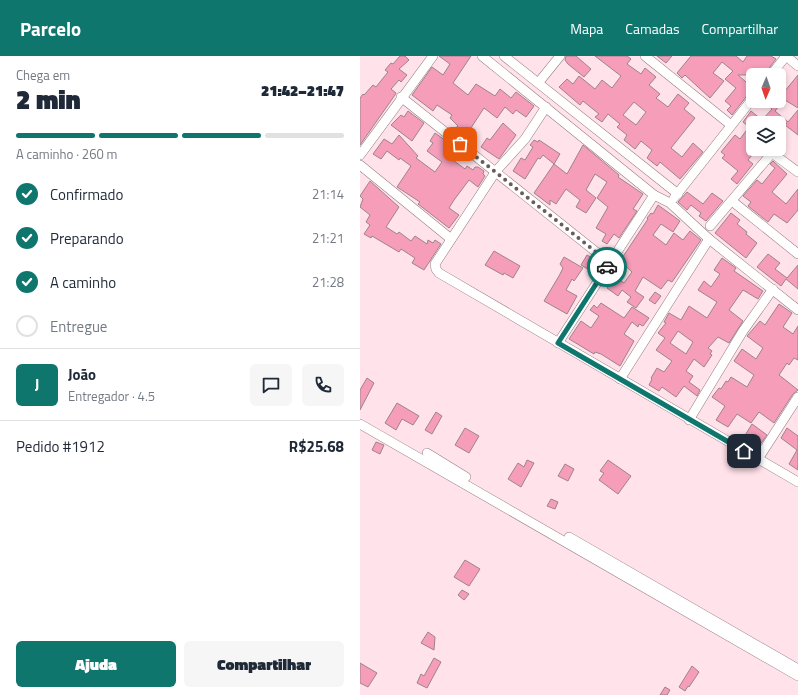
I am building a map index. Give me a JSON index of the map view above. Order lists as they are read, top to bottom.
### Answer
{
  "north": "bottom",
  "page": {
    "header": "Parcelo",
    "nav": ["Mapa", "Camadas", "Compartilhar"],
    "heading": ["2 min", "Chega em", "21:42–21:47"],
    "panel": [
      "João",
      "Entregador · 4.5",
      "Pedido #1912",
      "R$25.68"
    ],
    "bar": "A caminho · 260 m",
    "list": [
      ["Confirmado", "21:14"],
      ["Preparando", "21:21"],
      ["A caminho", "21:28"],
      "Entregue"
    ],
    "round": "J",
    "buttons": ["Ajuda", "Compartilhar"]
  }
}
